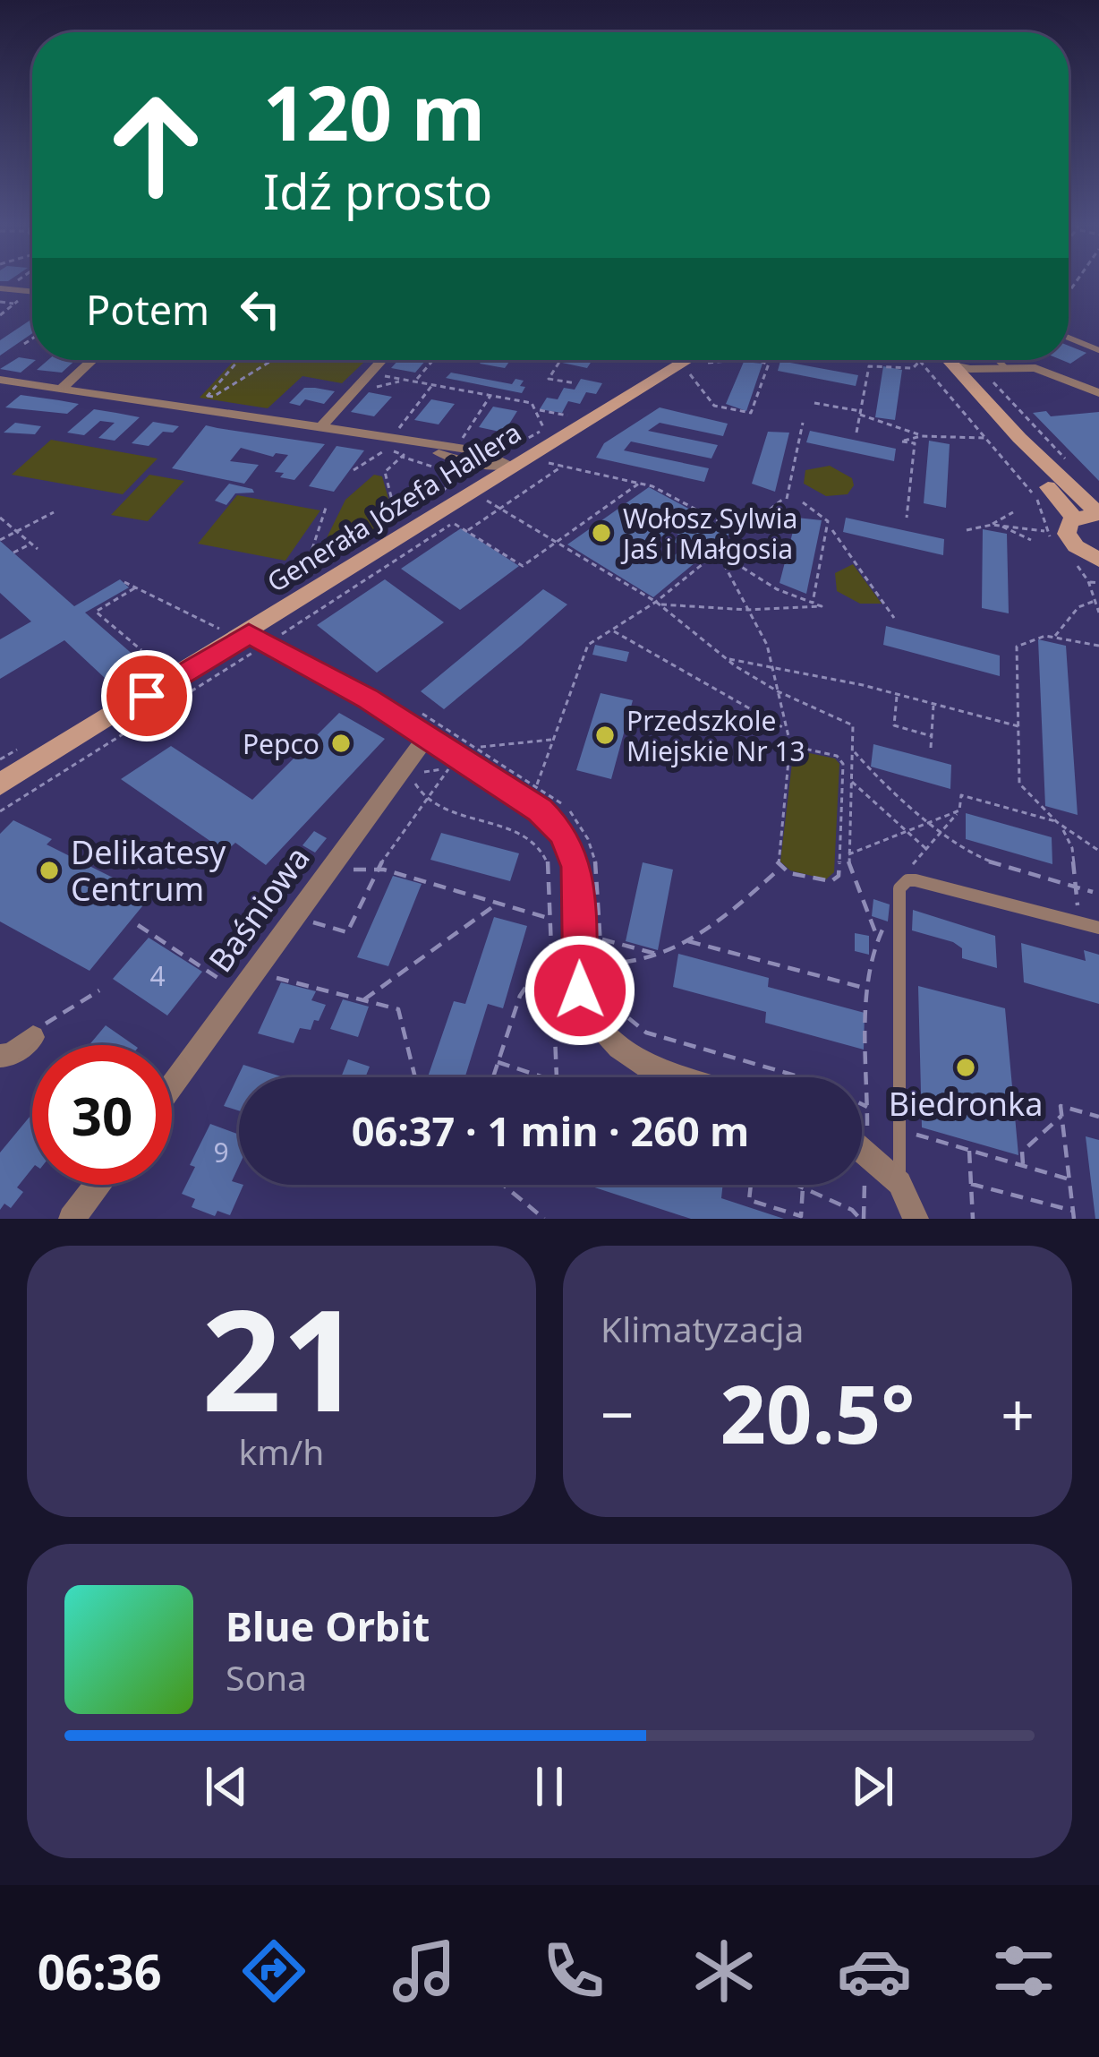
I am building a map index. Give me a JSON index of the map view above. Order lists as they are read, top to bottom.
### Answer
{
  "streets": {
    "street": ["Generała Józefa Hallera", "Baśniowa"]
  },
  "places": [
    "Wołosz Sylwia Jaś i Małgosia",
    "Przedszkole Miejskie Nr 13",
    "Pepco",
    "Delikatesy Centrum",
    "Biedronka"
  ],
  "house_numbers": ["4", "9"],
  "page": {
    "turn": ["120 m", "Idź prosto"],
    "then": "Potem",
    "limit": "30",
    "trip": "06:37 · 1 min · 260 m",
    "tile": [
      ["21", "km/h"],
      "Klimatyzacja"
    ],
    "heat": ["−", "20.5°", "+"],
    "song": ["Blue Orbit", "Sona"],
    "tabs": "06:36"
  }
}
